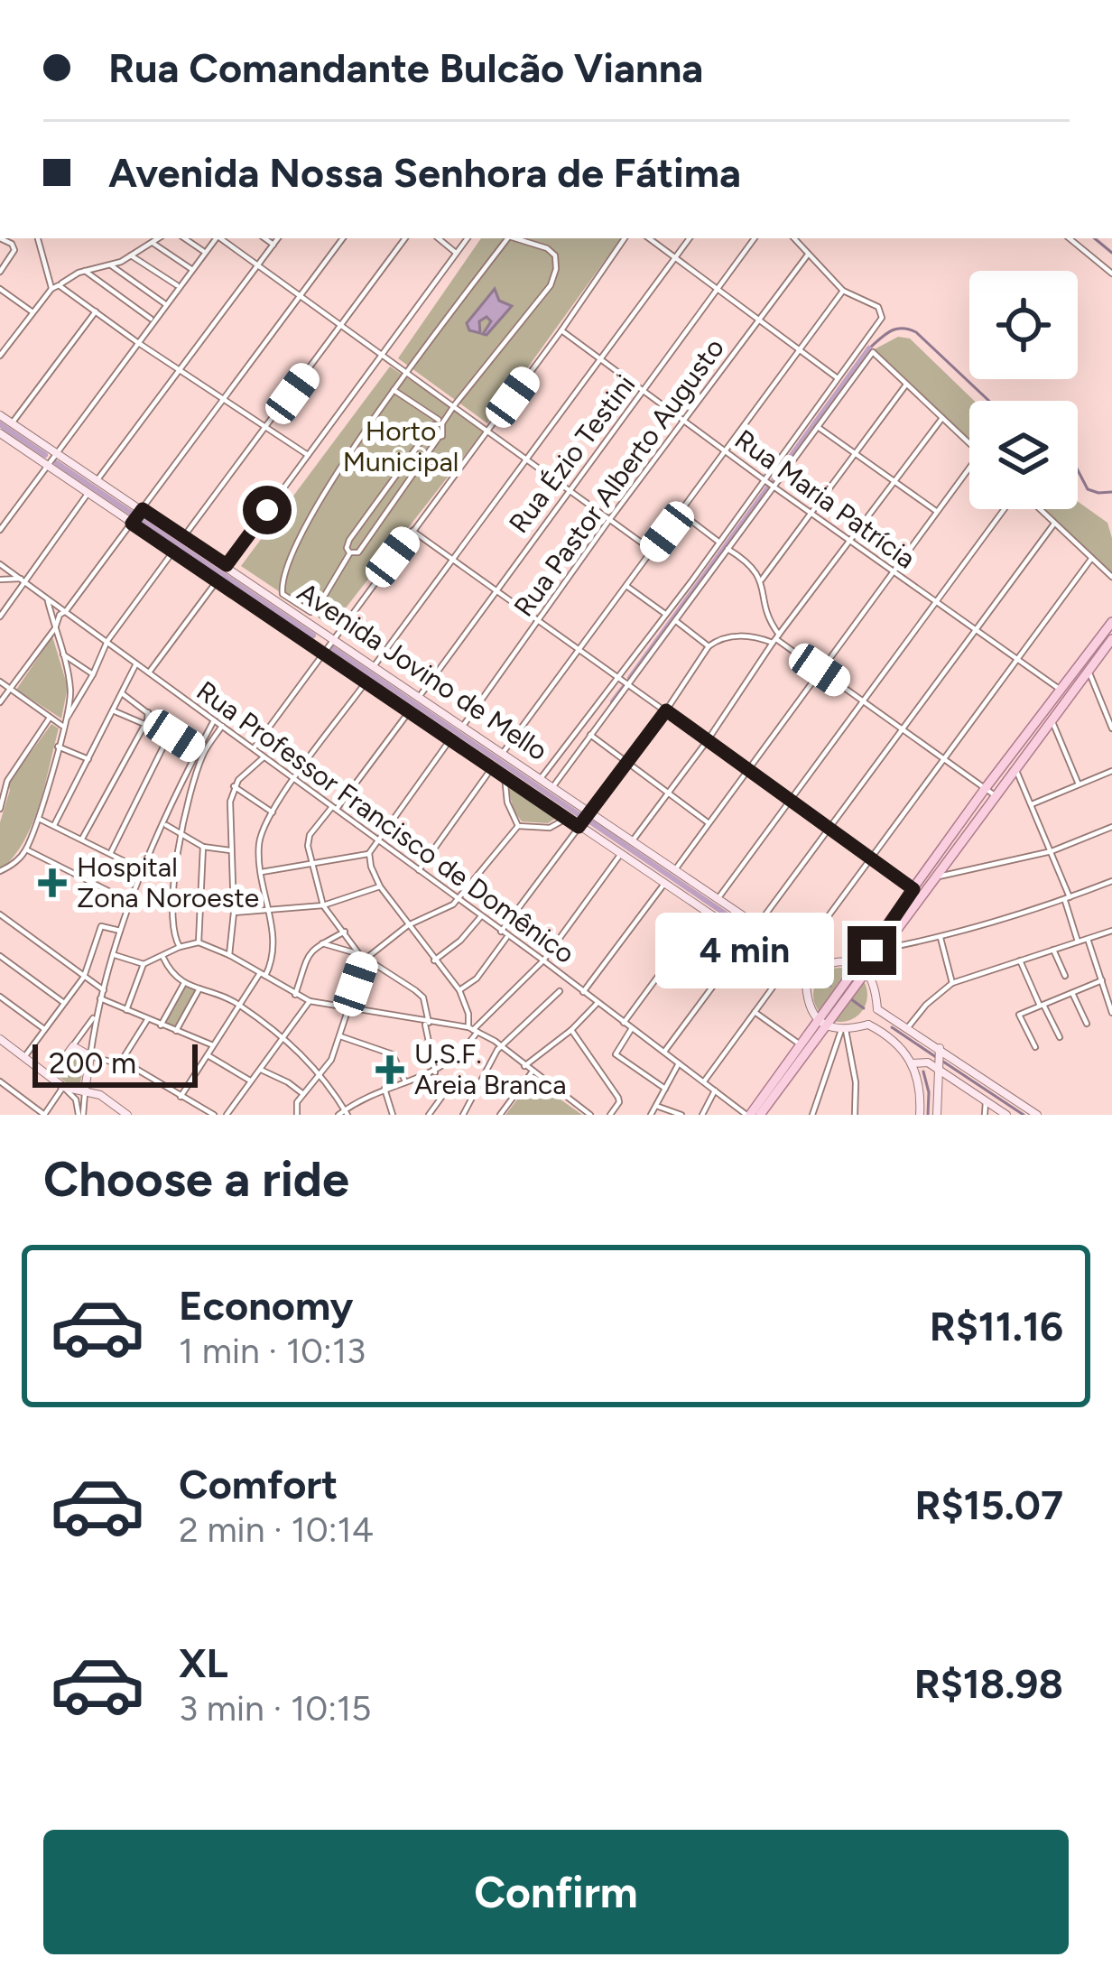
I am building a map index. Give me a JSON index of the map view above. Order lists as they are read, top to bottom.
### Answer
{
  "streets": {
    "main road": ["Avenida Jovino de Mello"],
    "street": [
      "Rua Ézio Testini",
      "Rua Pastor Alberto Augusto",
      "Rua Maria Patrícia",
      "Rua Professor Francisco de Domênico"
    ]
  },
  "crossings": [
    ["Rua Ézio Testini", "Rua Maria Patrícia"],
    ["Rua Ézio Testini", "Avenida Jovino de Mello"],
    ["Rua Pastor Alberto Augusto", "Rua Maria Patrícia"],
    ["Rua Pastor Alberto Augusto", "Avenida Jovino de Mello"]
  ],
  "parks": ["Horto Municipal"],
  "places": {
    "health": ["Hospital Zona Noroeste", "U.S.F. Areia Branca"]
  },
  "scale_bar": "200 m",
  "page": {
    "banner": ["Rua Comandante Bulcão Vianna", "Avenida Nossa Senhora de Fátima"],
    "bubble": "4 min",
    "scale": "200 m",
    "heading": "Choose a ride",
    "list": [
      {
        "name": "Economy",
        "note": "1 min · 10:13",
        "value": "R$11.16"
      },
      {
        "name": "Comfort",
        "note": "2 min · 10:14",
        "value": "R$15.07"
      },
      {
        "name": "XL",
        "note": "3 min · 10:15",
        "value": "R$18.98"
      }
    ],
    "buttons": "Confirm"
  }
}
